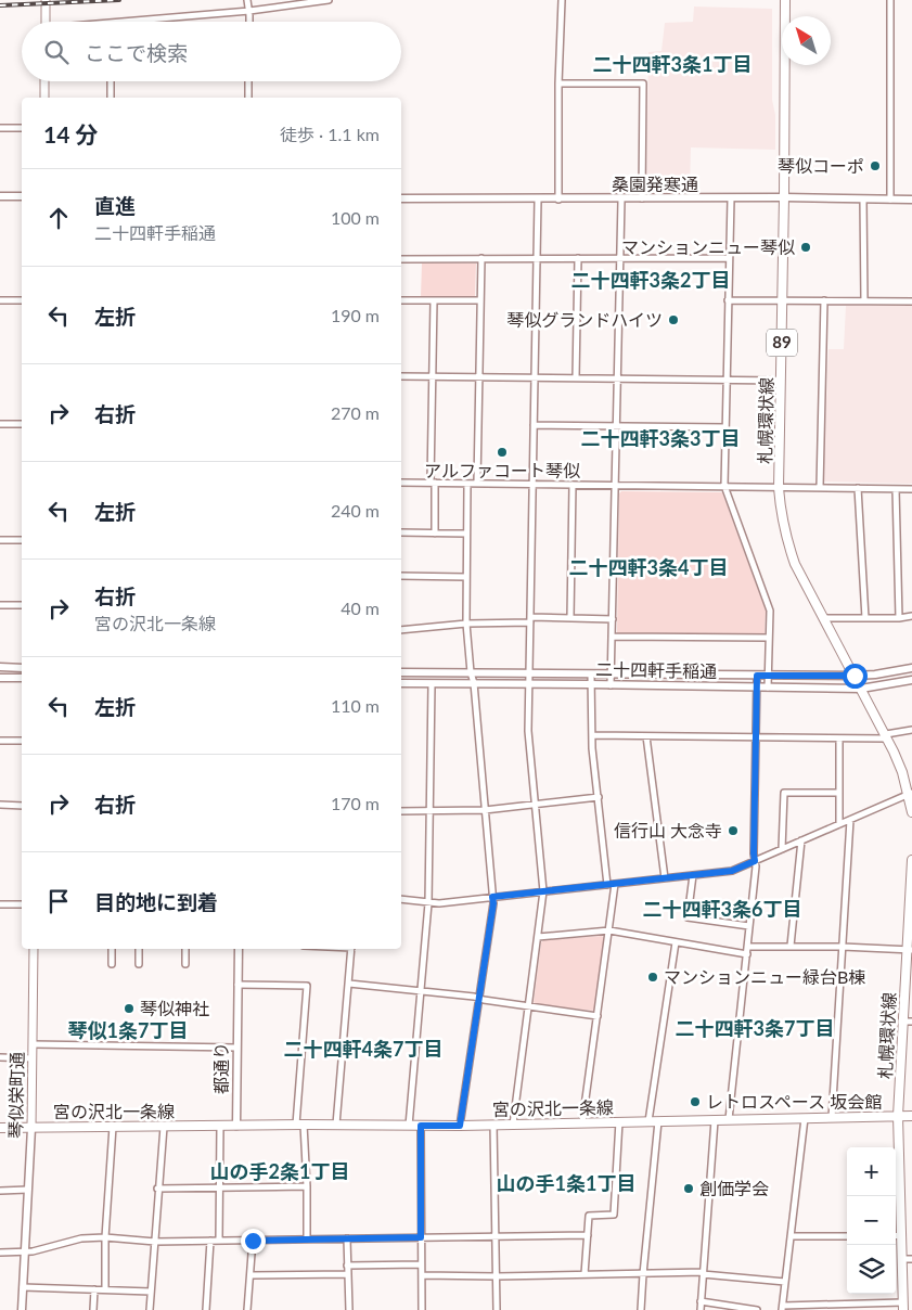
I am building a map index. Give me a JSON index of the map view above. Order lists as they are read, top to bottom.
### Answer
{
  "streets": {
    "main road": [
      "89",
      "札幌環状線",
      "琴似栄町通",
      "宮の沢北一条線"
    ],
    "street": ["桑園発寒通", "二十四軒手稲通", "都通り"]
  },
  "crossings": [
    ["桑園発寒通", "札幌環状線"],
    ["札幌環状線", "二十四軒手稲通"],
    ["札幌環状線", "宮の沢北一条線"],
    ["都通り", "宮の沢北一条線"],
    ["琴似栄町通", "宮の沢北一条線"]
  ],
  "districts": [
    "二十四軒3条1丁目",
    "二十四軒3条2丁目",
    "二十四軒3条3丁目",
    "二十四軒3条4丁目",
    "二十四軒3条6丁目",
    "二十四軒3条7丁目",
    "琴似1条7丁目",
    "二十四軒4条7丁目",
    "山の手2条1丁目",
    "山の手1条1丁目"
  ],
  "places": [
    "琴似コーポ",
    "マンションニュー琴似",
    "琴似グランドハイツ",
    "アルファコート琴似",
    "信行山 大念寺",
    "マンションニュー緑台B棟",
    "琴似神社",
    "レトロスペース 坂会館",
    "創価学会"
  ],
  "north": "top left",
  "page": {
    "search": "ここで検索",
    "heading": ["14 分", "徒歩 · 1.1 km"],
    "list": [
      ["直進", "二十四軒手稲通", "100 m"],
      ["左折", "190 m"],
      ["右折", "270 m"],
      ["左折", "240 m"],
      ["右折", "宮の沢北一条線", "40 m"],
      ["左折", "110 m"],
      ["右折", "170 m"],
      "目的地に到着"
    ],
    "map_buttons": ["+", "−"]
  }
}
